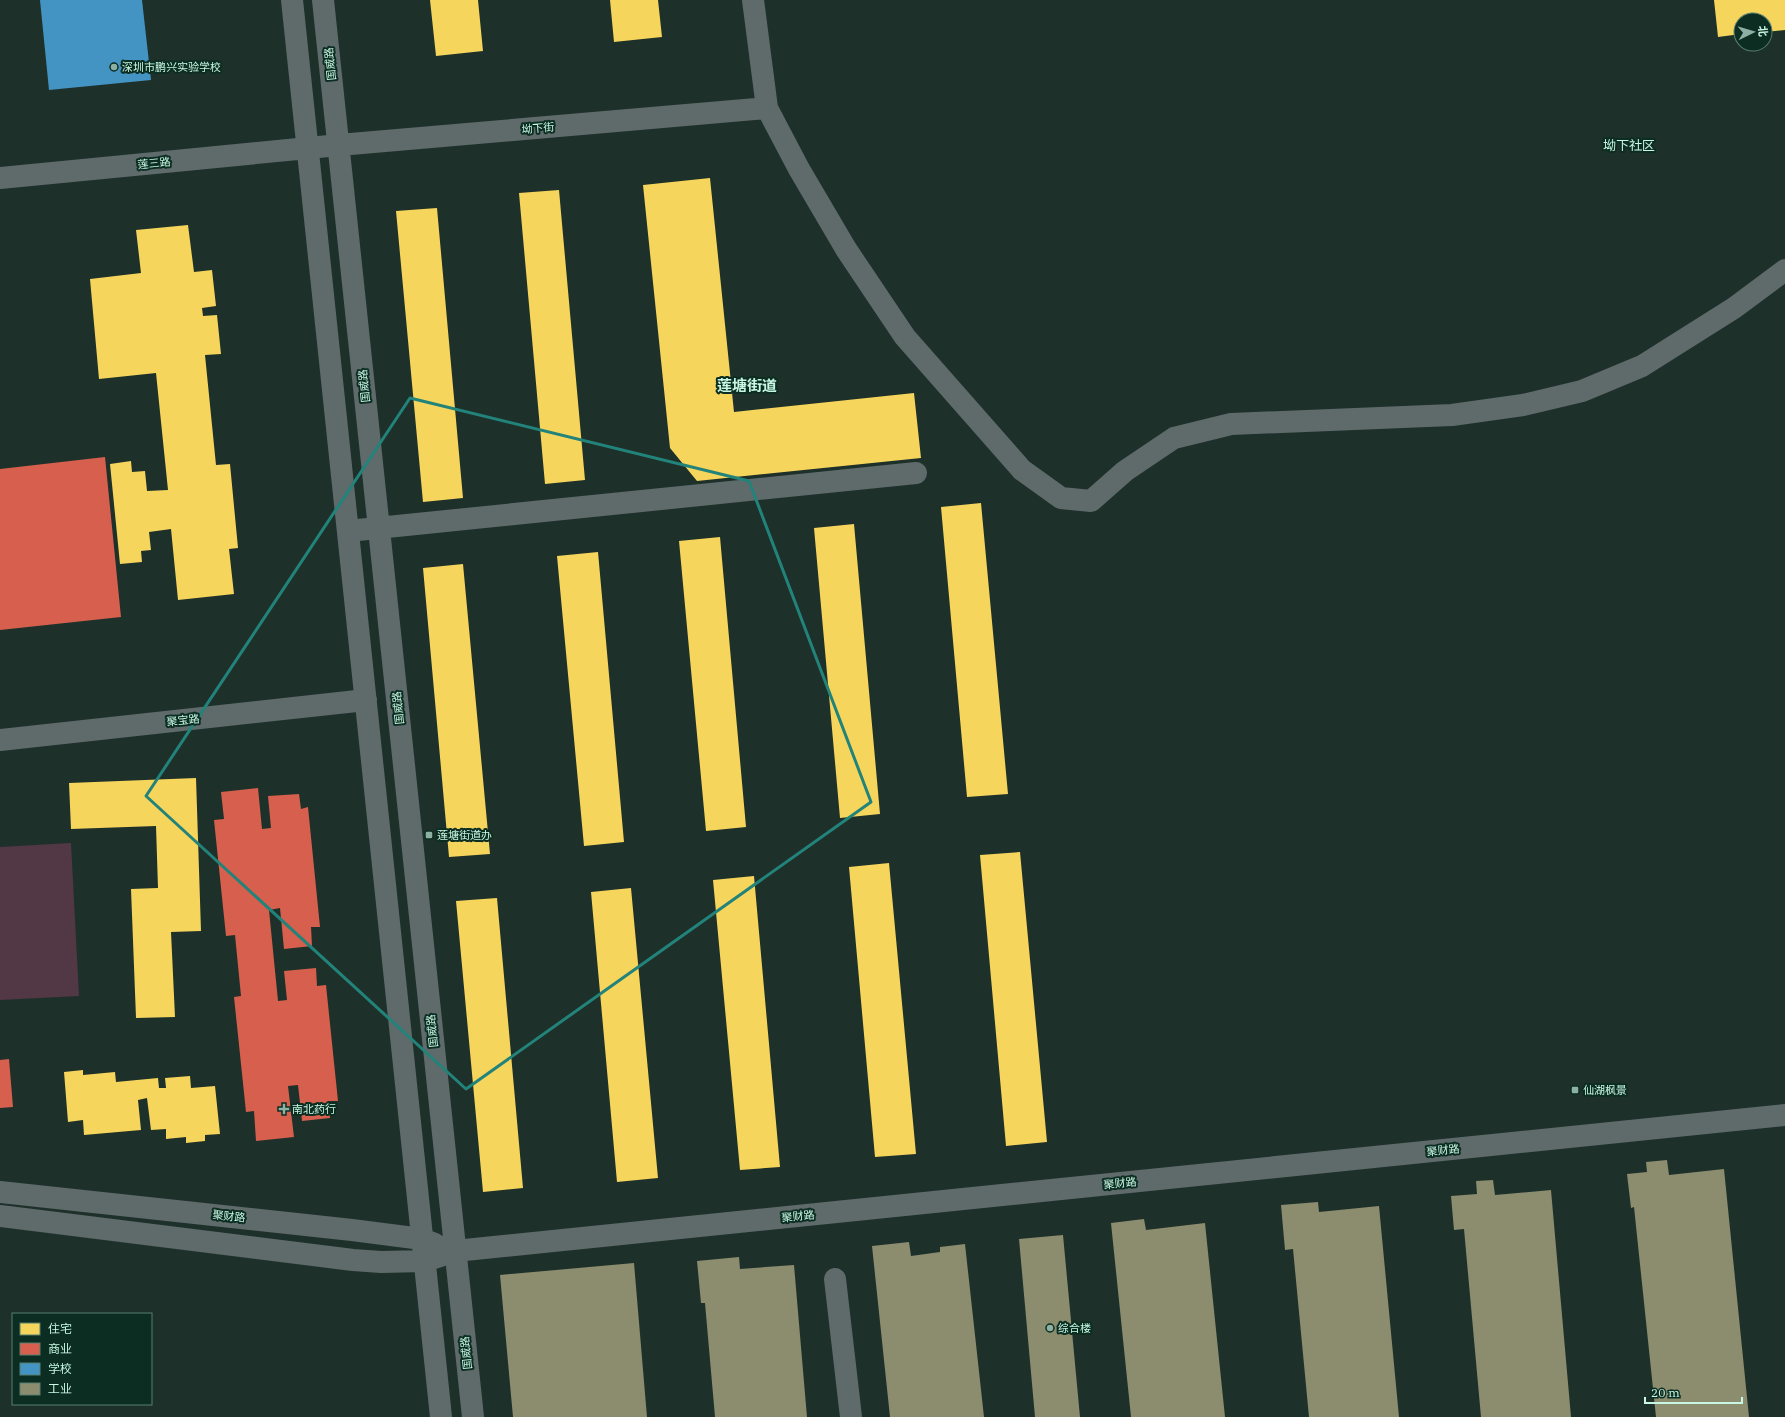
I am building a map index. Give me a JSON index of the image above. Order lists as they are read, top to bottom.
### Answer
{
  "streets": {
    "street": [
      "国威路",
      "坳下街",
      "莲三路",
      "聚宝路",
      "聚财路"
    ]
  },
  "crossings": [
    ["国威路", "坳下街"],
    ["国威路", "聚财路"],
    ["坳下街", "莲三路"]
  ],
  "districts": ["坳下社区", "莲塘街道"],
  "places": {
    "other": ["深圳市鹏兴实验学校", "综合楼"],
    "transit": ["莲塘街道办", "仙湖枫景"],
    "health": ["南北药行"]
  },
  "legend": [
    "住宅",
    "商业",
    "学校",
    "工业"
  ],
  "scale_bar": "20 m",
  "north": "right"
}
